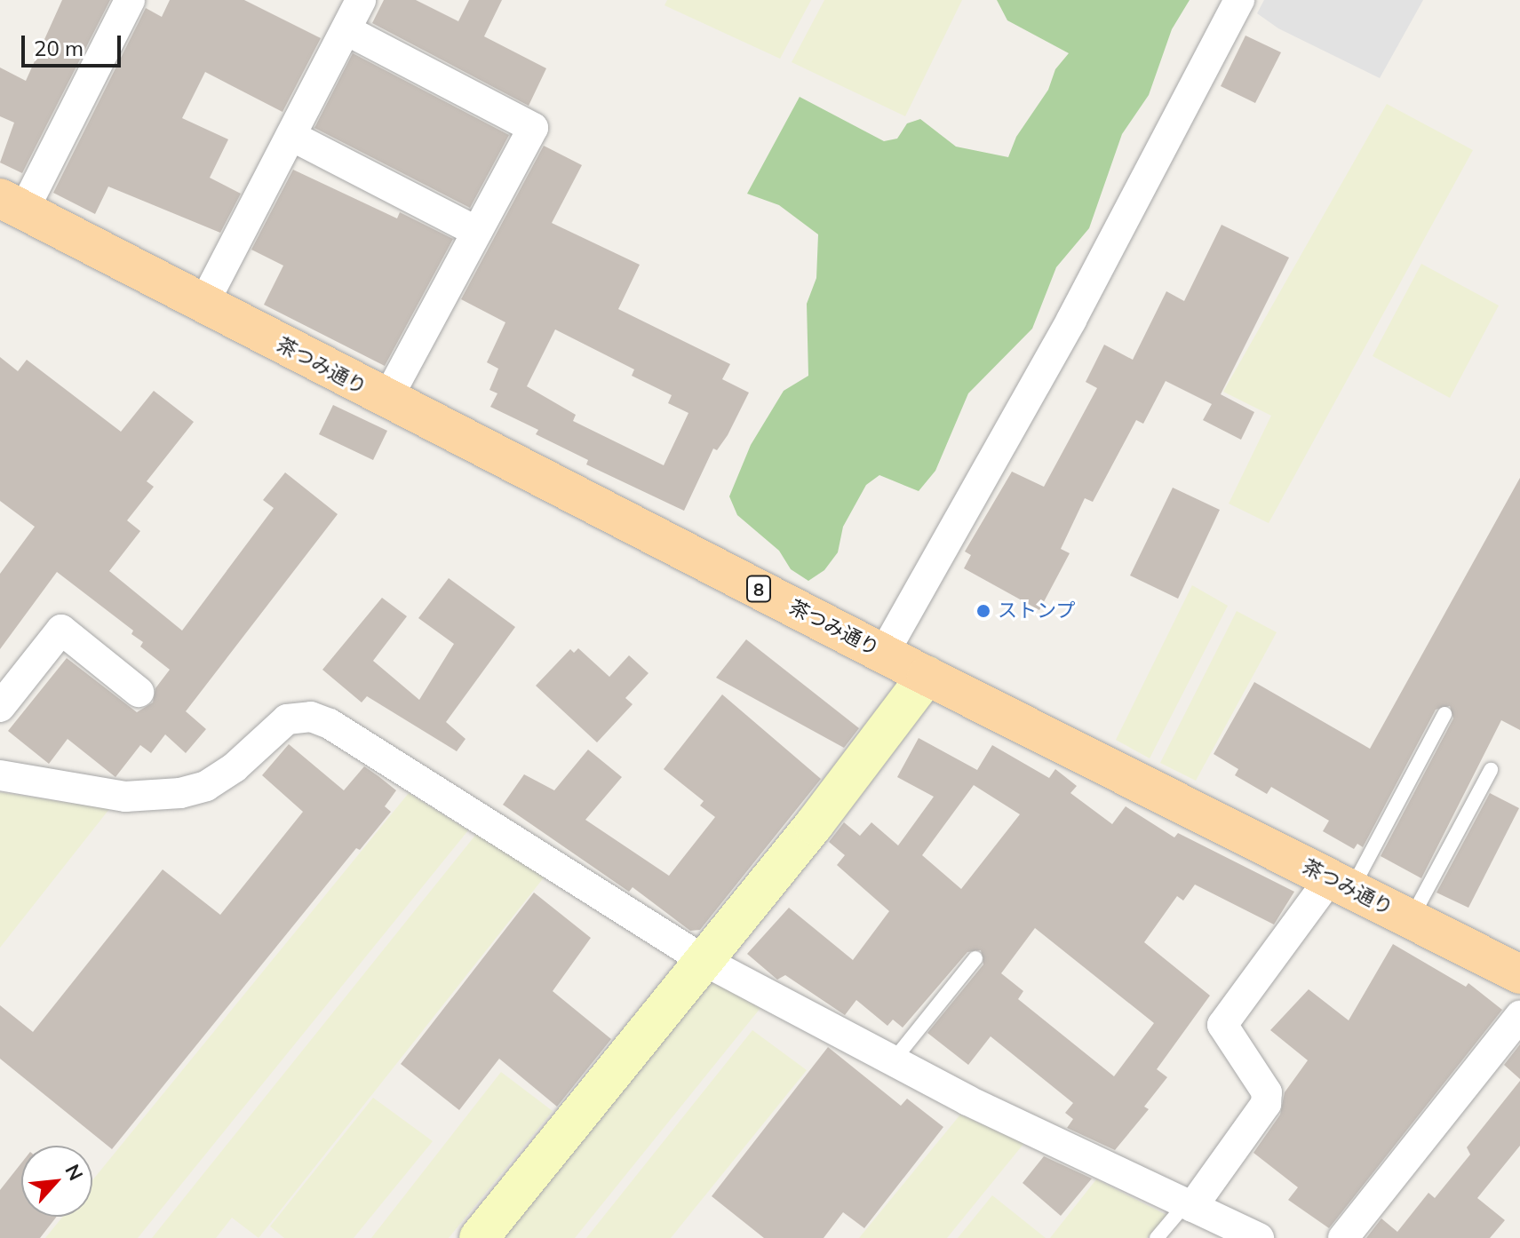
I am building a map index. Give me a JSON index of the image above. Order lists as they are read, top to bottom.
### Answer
{
  "streets": {
    "main road": ["茶つみ通り", "8"]
  },
  "places": ["ストンプ"],
  "scale_bar": "20 m",
  "north": "top right"
}
